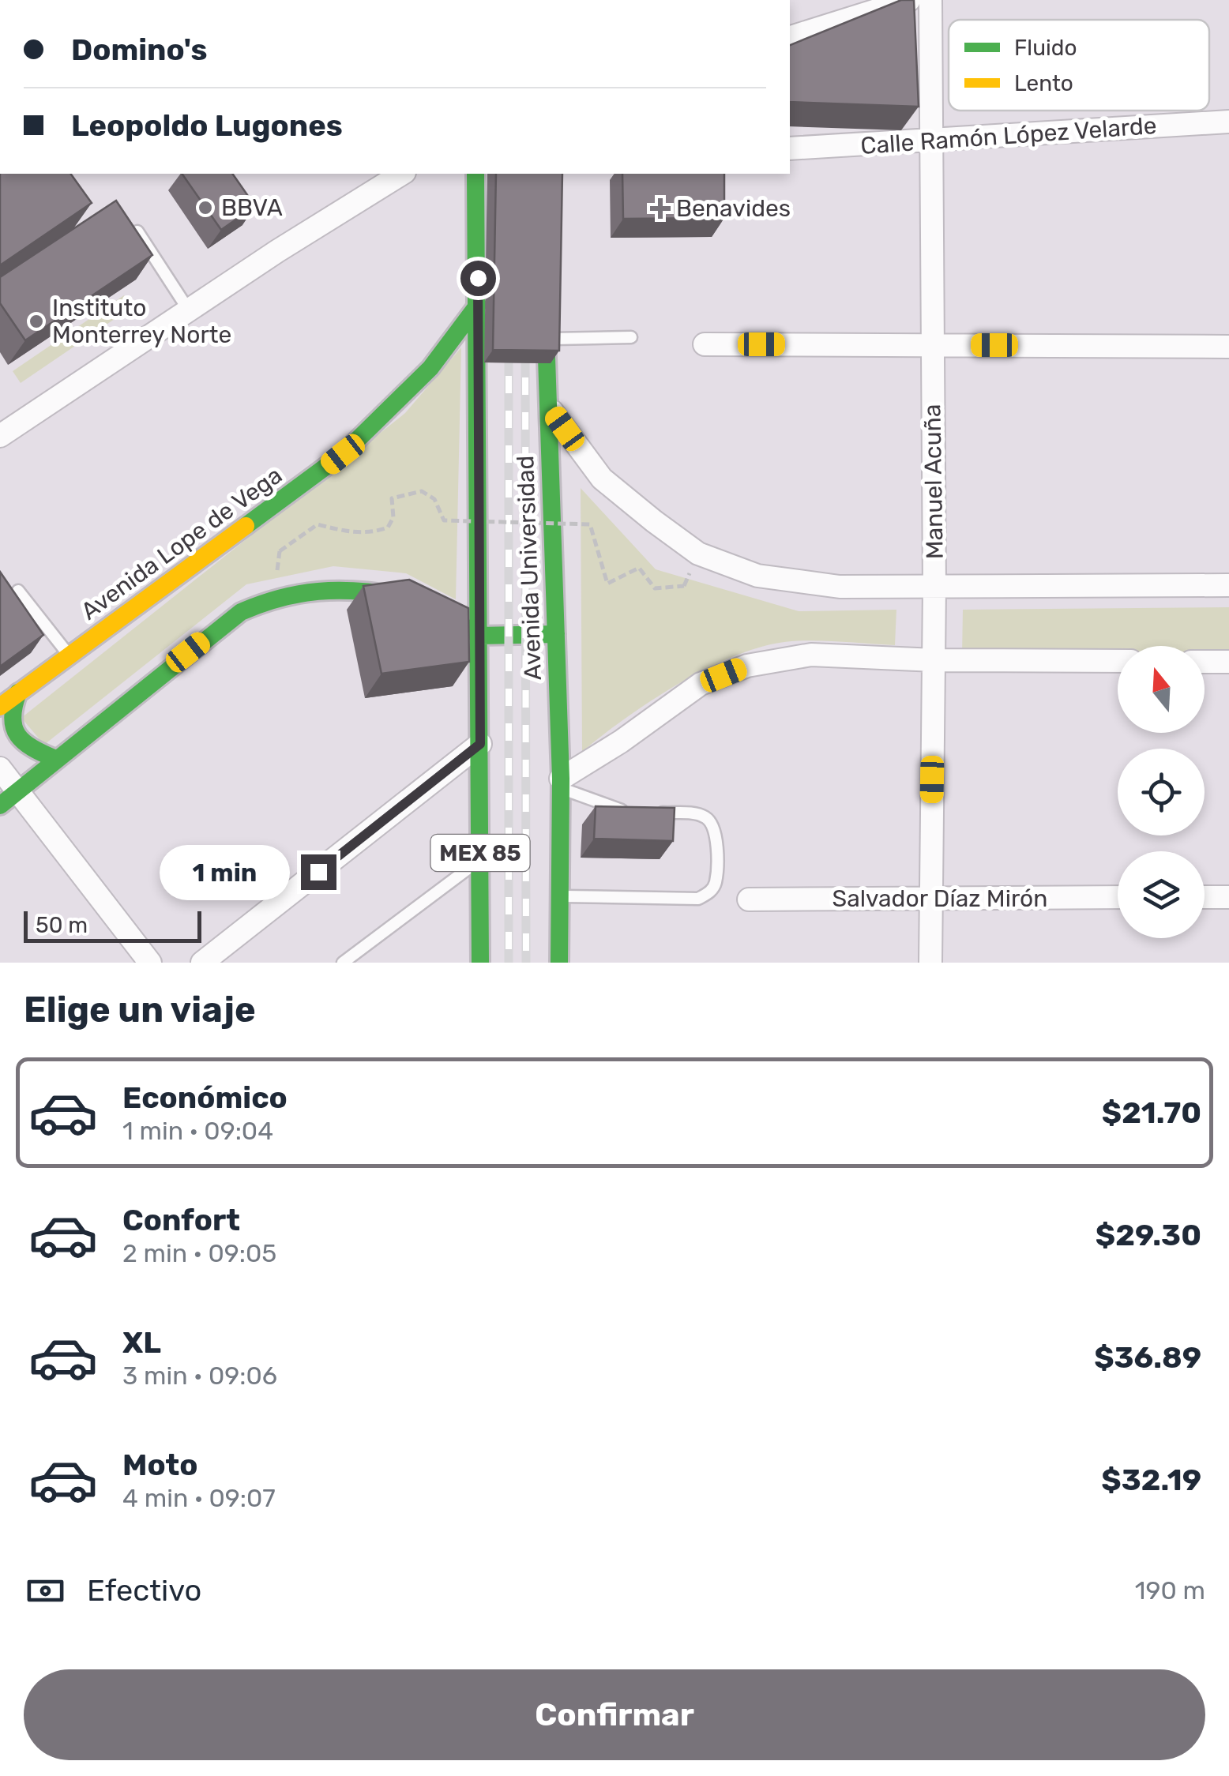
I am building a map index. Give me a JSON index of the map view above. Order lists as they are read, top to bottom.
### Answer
{
  "streets": {
    "main road": ["Avenida Lope de Vega", "Avenida Universidad", "MEX 85"],
    "street": ["Calle Ramón López Velarde", "Manuel Acuña", "Salvador Díaz Mirón"]
  },
  "crossings": [
    ["Calle Ramón López Velarde", "Manuel Acuña"],
    ["Manuel Acuña", "Salvador Díaz Mirón"],
    ["Avenida Lope de Vega", "Avenida Universidad"]
  ],
  "places": {
    "other": ["BBVA", "Instituto Monterrey Norte"],
    "health": ["Benavides"]
  },
  "legend": ["Fluido", "Lento"],
  "scale_bar": "50 m",
  "north": "top",
  "page": {
    "banner": ["Domino's", "Leopoldo Lugones"],
    "bubble": "1 min",
    "scale": "50 m",
    "heading": "Elige un viaje",
    "list": [
      {
        "name": "Económico",
        "note": "1 min · 09:04",
        "value": "$21.70"
      },
      {
        "name": "Confort",
        "note": "2 min · 09:05",
        "value": "$29.30"
      },
      {
        "name": "XL",
        "note": "3 min · 09:06",
        "value": "$36.89"
      },
      {
        "name": "Moto",
        "note": "4 min · 09:07",
        "value": "$32.19"
      }
    ],
    "pay": ["Efectivo", "190 m"],
    "buttons": "Confirmar"
  }
}
